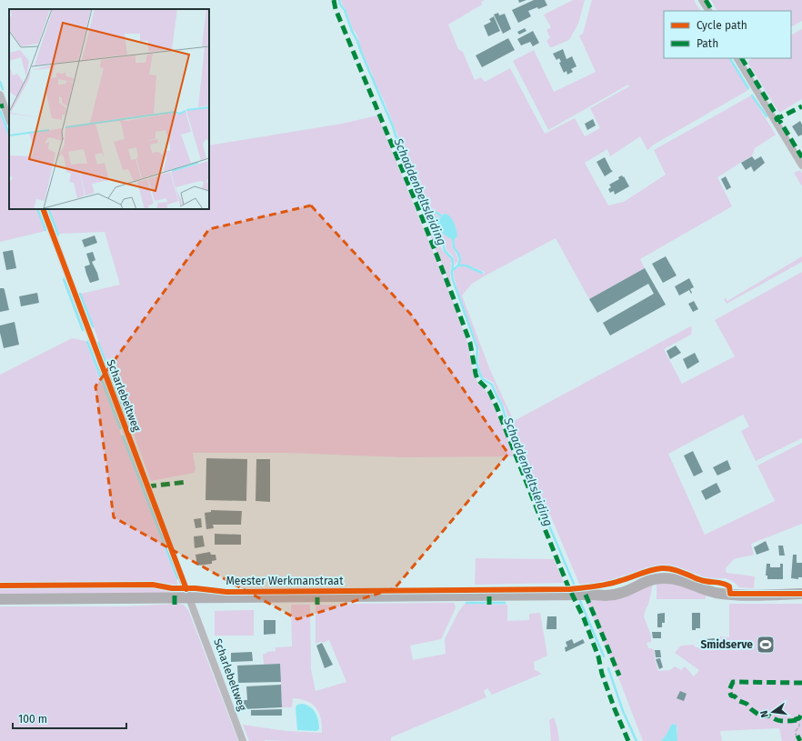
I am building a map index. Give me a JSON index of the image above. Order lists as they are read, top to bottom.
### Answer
{
  "streets": {
    "street": ["Scharlebeltweg", "Meester Werkmanstraat"]
  },
  "crossings": [
    ["Scharlebeltweg", "Meester Werkmanstraat"]
  ],
  "water": ["Schaddenbeltsleiding"],
  "places": {
    "sports": ["Smidserve"]
  },
  "legend": ["Cycle path", "Path"],
  "scale_bar": "100 m",
  "north": "left"
}
